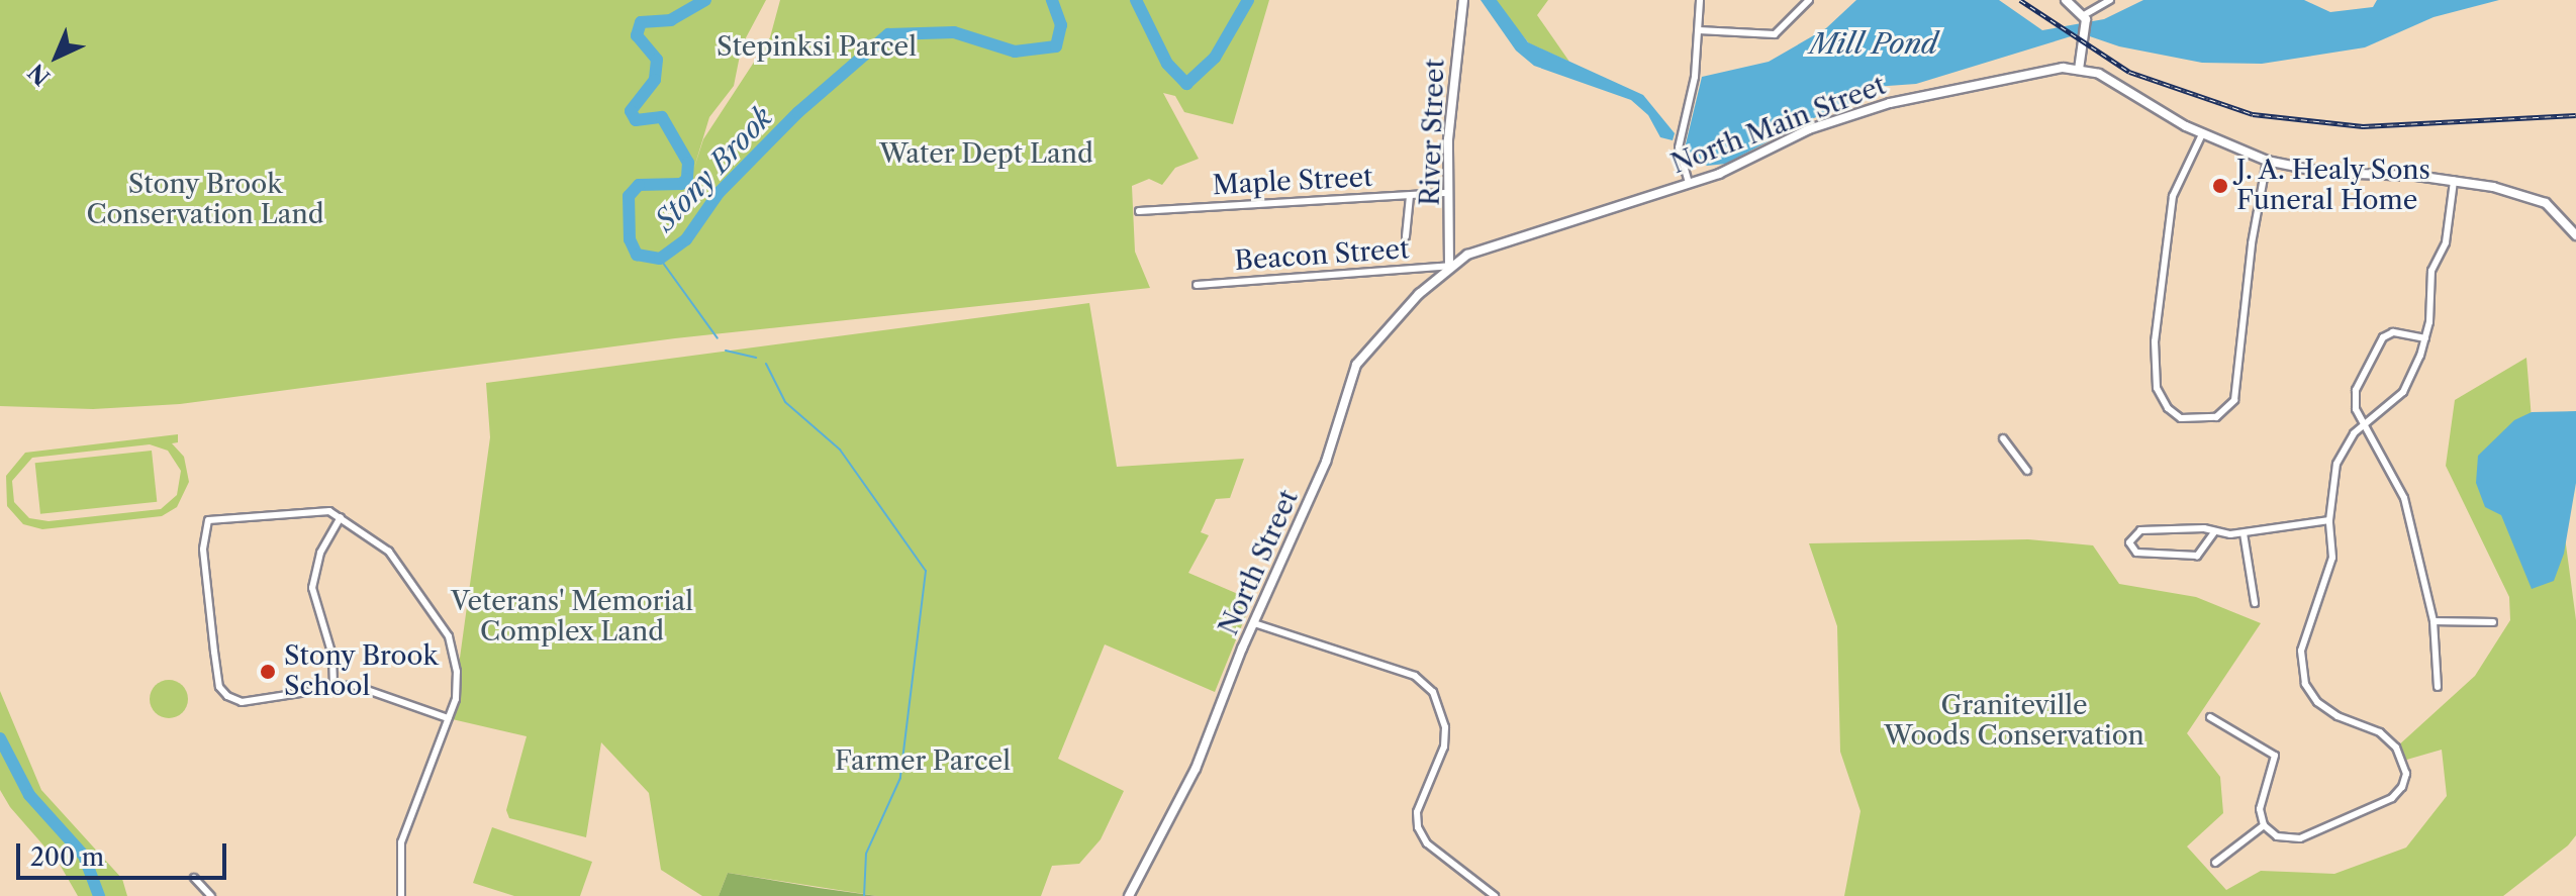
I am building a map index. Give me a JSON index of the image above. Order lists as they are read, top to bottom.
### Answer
{
  "streets": {
    "main road": ["North Main Street", "River Street", "North Street"],
    "street": ["Maple Street", "Beacon Street"]
  },
  "crossings": [
    ["North Main Street", "River Street"],
    ["North Main Street", "Beacon Street"],
    ["North Main Street", "North Street"],
    ["River Street", "Maple Street"],
    ["River Street", "Beacon Street"],
    ["River Street", "North Street"],
    ["Beacon Street", "North Street"]
  ],
  "water": ["Mill Pond", "Stony Brook"],
  "parks": [
    "Stepinksi Parcel",
    "Water Dept Land",
    "Stony Brook Conservation Land",
    "Veterans' Memorial Complex Land",
    "Graniteville Woods Conservation",
    "Farmer Parcel"
  ],
  "places": ["J. A. Healy Sons Funeral Home", "Stony Brook School"],
  "scale_bar": "200 m",
  "north": "bottom left"
}
